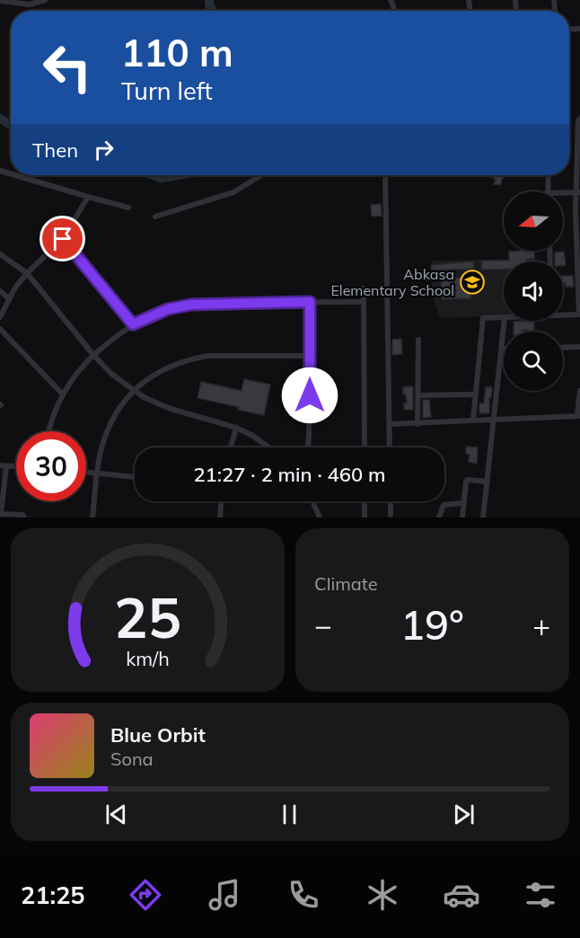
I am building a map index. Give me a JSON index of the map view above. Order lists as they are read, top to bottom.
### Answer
{
  "places": {
    "school or university": ["Abkasa Elementary School"]
  },
  "north": "left",
  "page": {
    "turn": ["110 m", "Turn left"],
    "then": "Then",
    "limit": "30",
    "trip": "21:27 · 2 min · 460 m",
    "tile": "Climate",
    "heat": ["−", "19°", "+"],
    "song": ["Blue Orbit", "Sona"],
    "tabs": "21:25",
    "gauge": ["25", "km/h"]
  }
}
